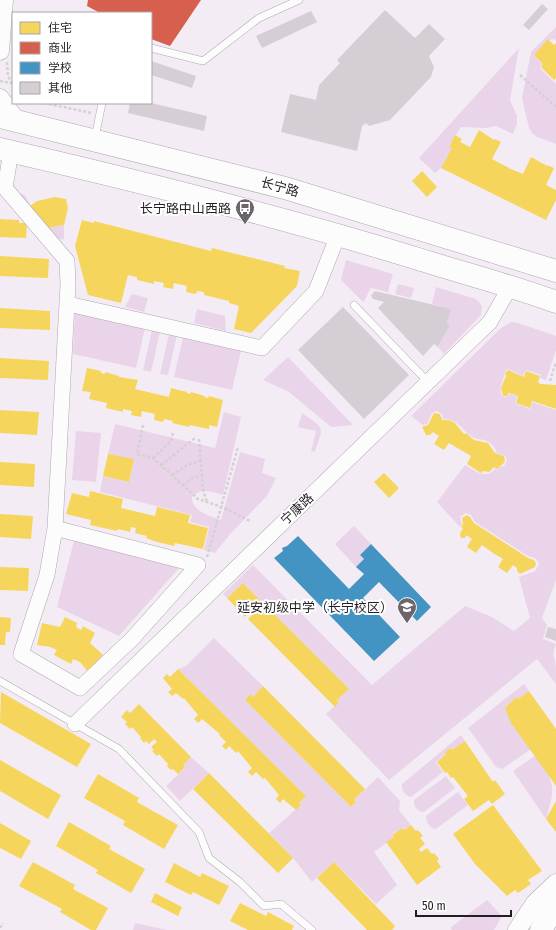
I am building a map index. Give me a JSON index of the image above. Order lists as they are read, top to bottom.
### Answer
{
  "streets": {
    "main road": ["长宁路"],
    "street": ["宁康路"]
  },
  "places": {
    "bus stop": ["长宁路中山西路"],
    "school or university": ["延安初级中学（长宁校区）"]
  },
  "legend": [
    "住宅",
    "商业",
    "学校",
    "其他"
  ],
  "scale_bar": "50 m"
}
